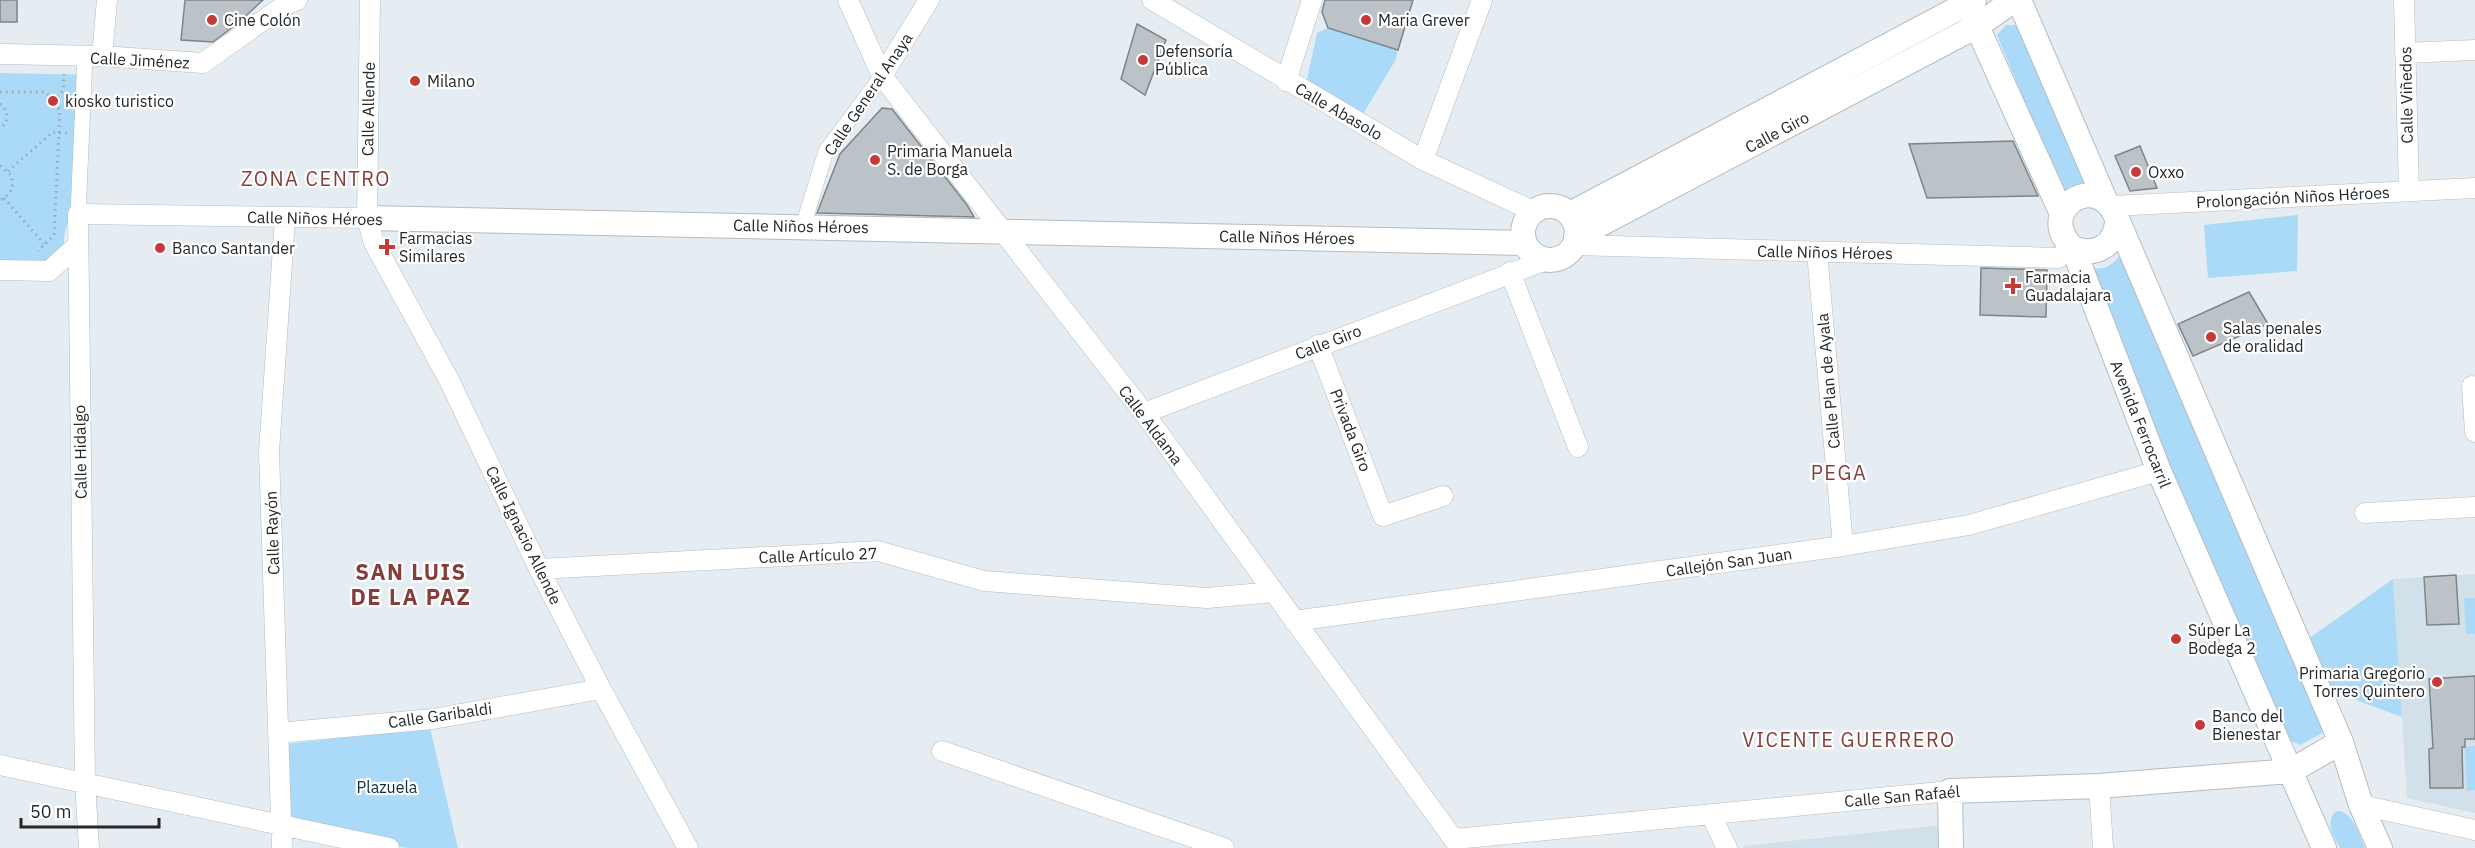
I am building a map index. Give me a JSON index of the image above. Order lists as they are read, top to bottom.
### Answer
{
  "streets": {
    "street": [
      "Calle Jiménez",
      "Calle General Anaya",
      "Calle Viñedos",
      "Calle Allende",
      "Calle Abasolo",
      "Calle Giro",
      "Prolongación Niños Héroes",
      "Calle Niños Héroes",
      "Calle Plan de Ayala",
      "Avenida Ferrocarril",
      "Calle Aldama",
      "Privada Giro",
      "Calle Hidalgo",
      "Calle Rayón",
      "Calle Ignacio Allende",
      "Calle Artículo 27",
      "Callejón San Juan",
      "Calle Garibaldi",
      "Calle San Rafaél"
    ]
  },
  "crossings": [
    ["Calle Jiménez", "Calle Hidalgo"],
    ["Calle General Anaya", "Calle Niños Héroes"],
    ["Calle General Anaya", "Calle Aldama"],
    ["Calle Viñedos", "Prolongación Niños Héroes"],
    ["Calle Allende", "Calle Niños Héroes"],
    ["Calle Allende", "Calle Ignacio Allende"],
    ["Calle Abasolo", "Calle Giro"],
    ["Calle Abasolo", "Calle Niños Héroes"],
    ["Calle Giro", "Calle Niños Héroes"],
    ["Calle Giro", "Avenida Ferrocarril"],
    ["Calle Giro", "Calle Aldama"],
    ["Calle Giro", "Privada Giro"],
    ["Prolongación Niños Héroes", "Calle Niños Héroes"],
    ["Prolongación Niños Héroes", "Avenida Ferrocarril"],
    ["Calle Niños Héroes", "Calle Plan de Ayala"],
    ["Calle Niños Héroes", "Avenida Ferrocarril"],
    ["Calle Niños Héroes", "Calle Aldama"],
    ["Calle Niños Héroes", "Calle Hidalgo"],
    ["Calle Niños Héroes", "Calle Rayón"],
    ["Calle Niños Héroes", "Calle Ignacio Allende"],
    ["Calle Plan de Ayala", "Callejón San Juan"],
    ["Avenida Ferrocarril", "Callejón San Juan"],
    ["Avenida Ferrocarril", "Calle San Rafaél"],
    ["Calle Aldama", "Calle Artículo 27"],
    ["Calle Aldama", "Callejón San Juan"],
    ["Calle Aldama", "Calle San Rafaél"],
    ["Calle Rayón", "Calle Garibaldi"],
    ["Calle Ignacio Allende", "Calle Artículo 27"],
    ["Calle Ignacio Allende", "Calle Garibaldi"]
  ],
  "districts": [
    "ZONA CENTRO",
    "PEGA",
    "SAN LUIS DE LA PAZ",
    "VICENTE GUERRERO"
  ],
  "parks": ["Plazuela"],
  "places": {
    "other": [
      "Cine Colón",
      "Maria Grever",
      "Defensoría Pública",
      "Milano",
      "kiosko turistico",
      "Primaria Manuela S. de Borga",
      "Oxxo",
      "Banco Santander",
      "Salas penales de oralidad",
      "Súper La Bodega 2",
      "Primaria Gregorio Torres Quintero",
      "Banco del Bienestar"
    ],
    "health": ["Farmacias Similares", "Farmacia Guadalajara"]
  },
  "scale_bar": "50 m"
}
